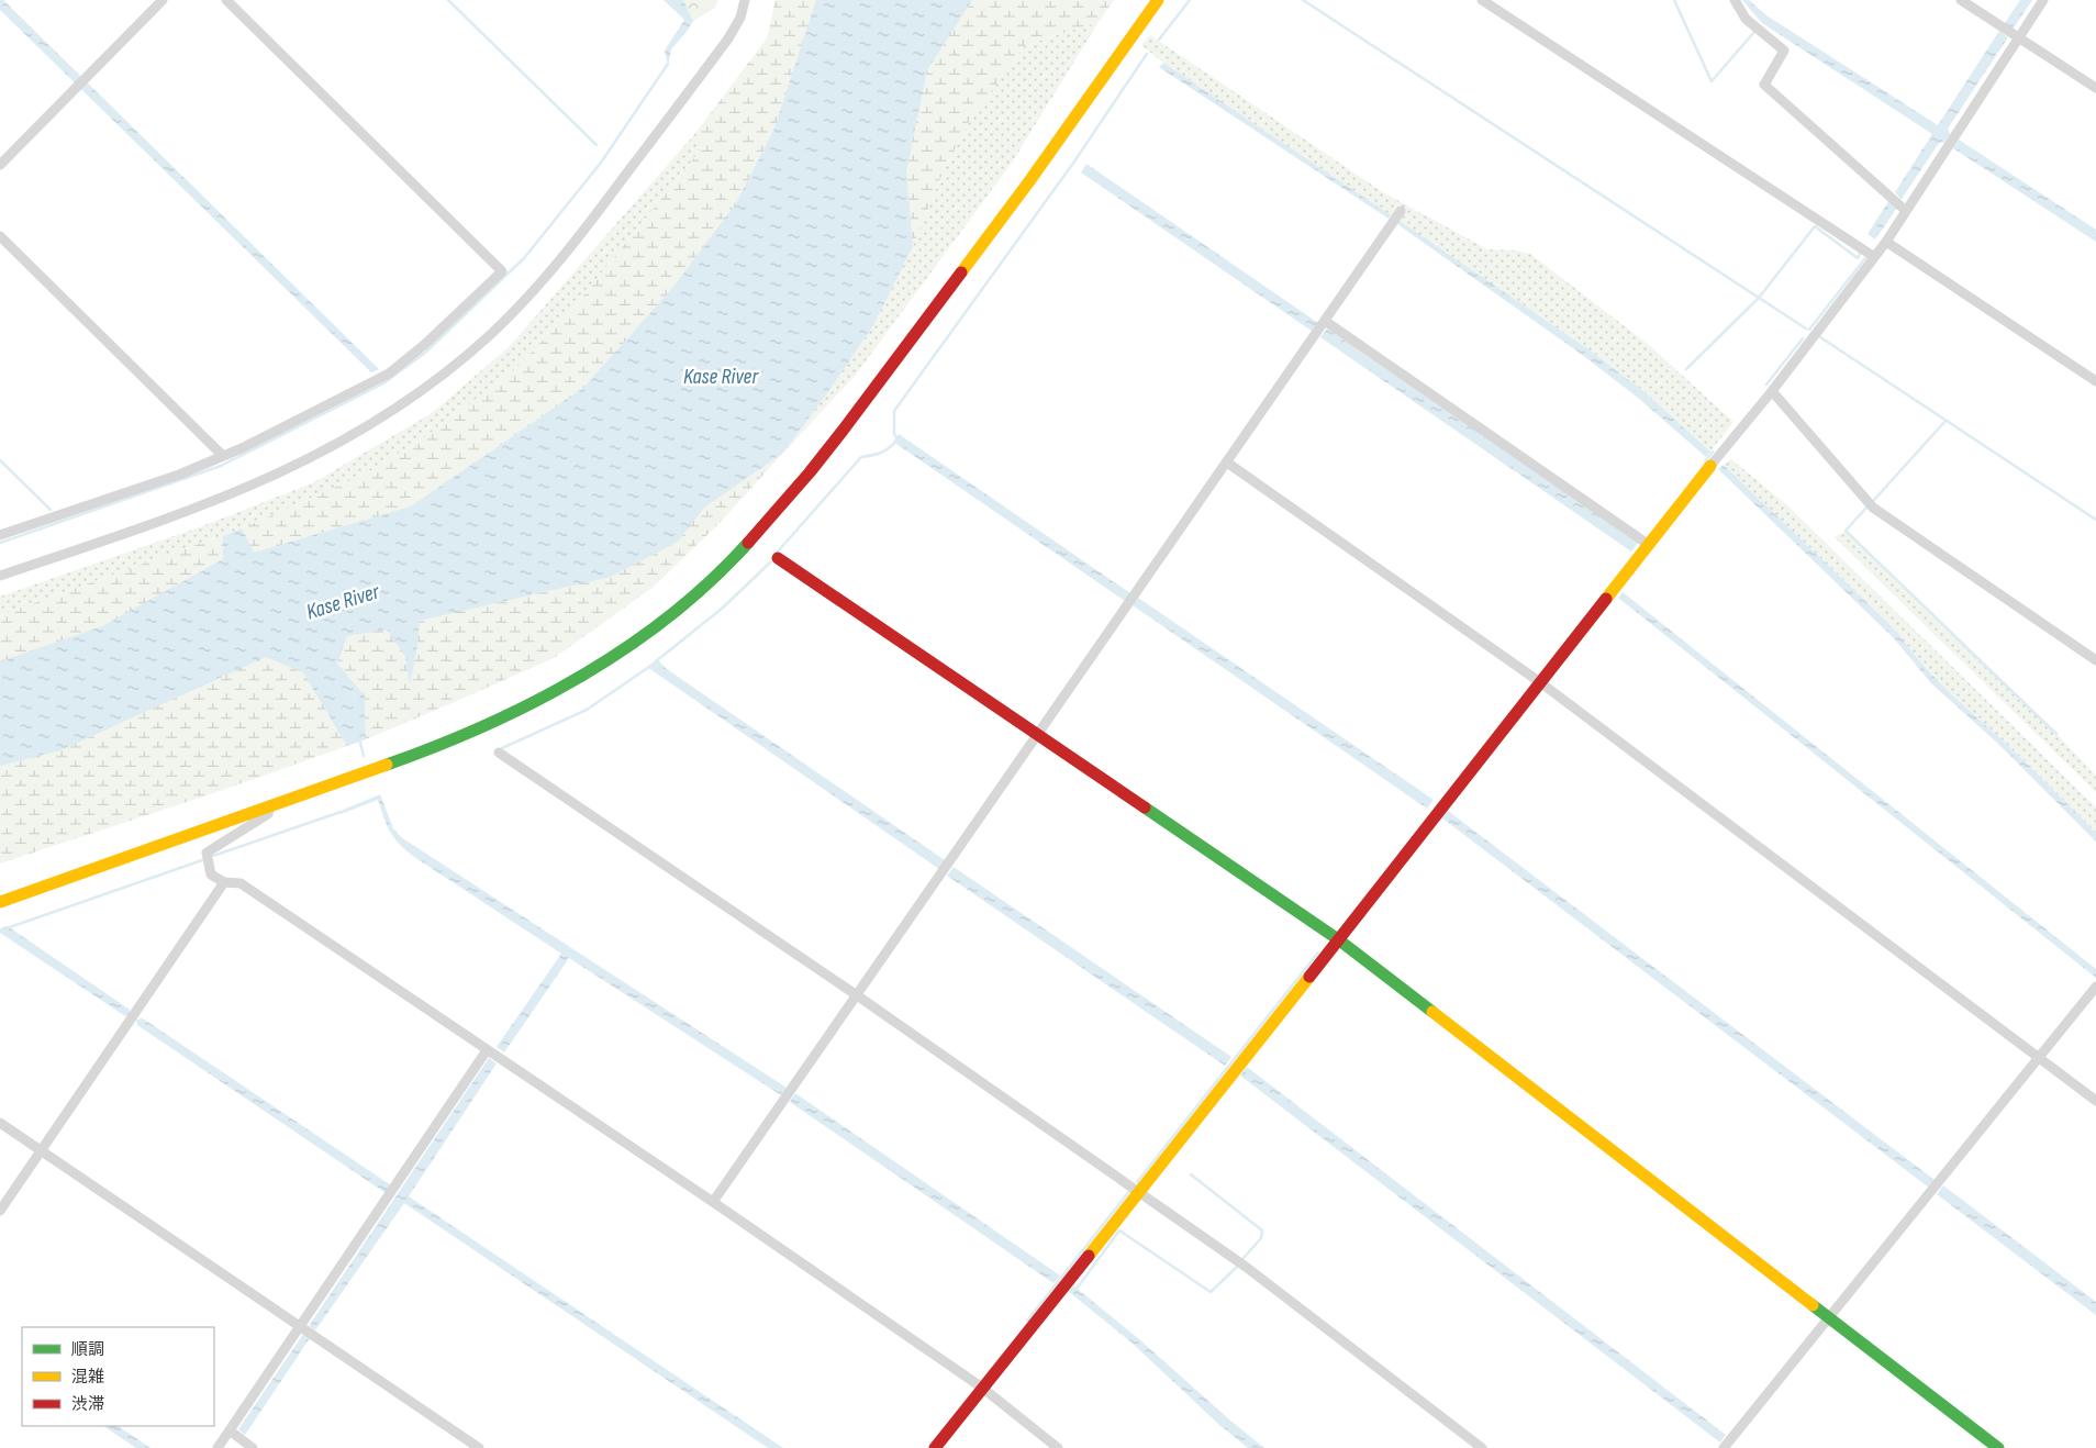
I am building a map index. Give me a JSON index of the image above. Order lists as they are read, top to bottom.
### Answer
{
  "water": ["Kase River"],
  "legend": ["順調", "混雑", "渋滞"]
}
